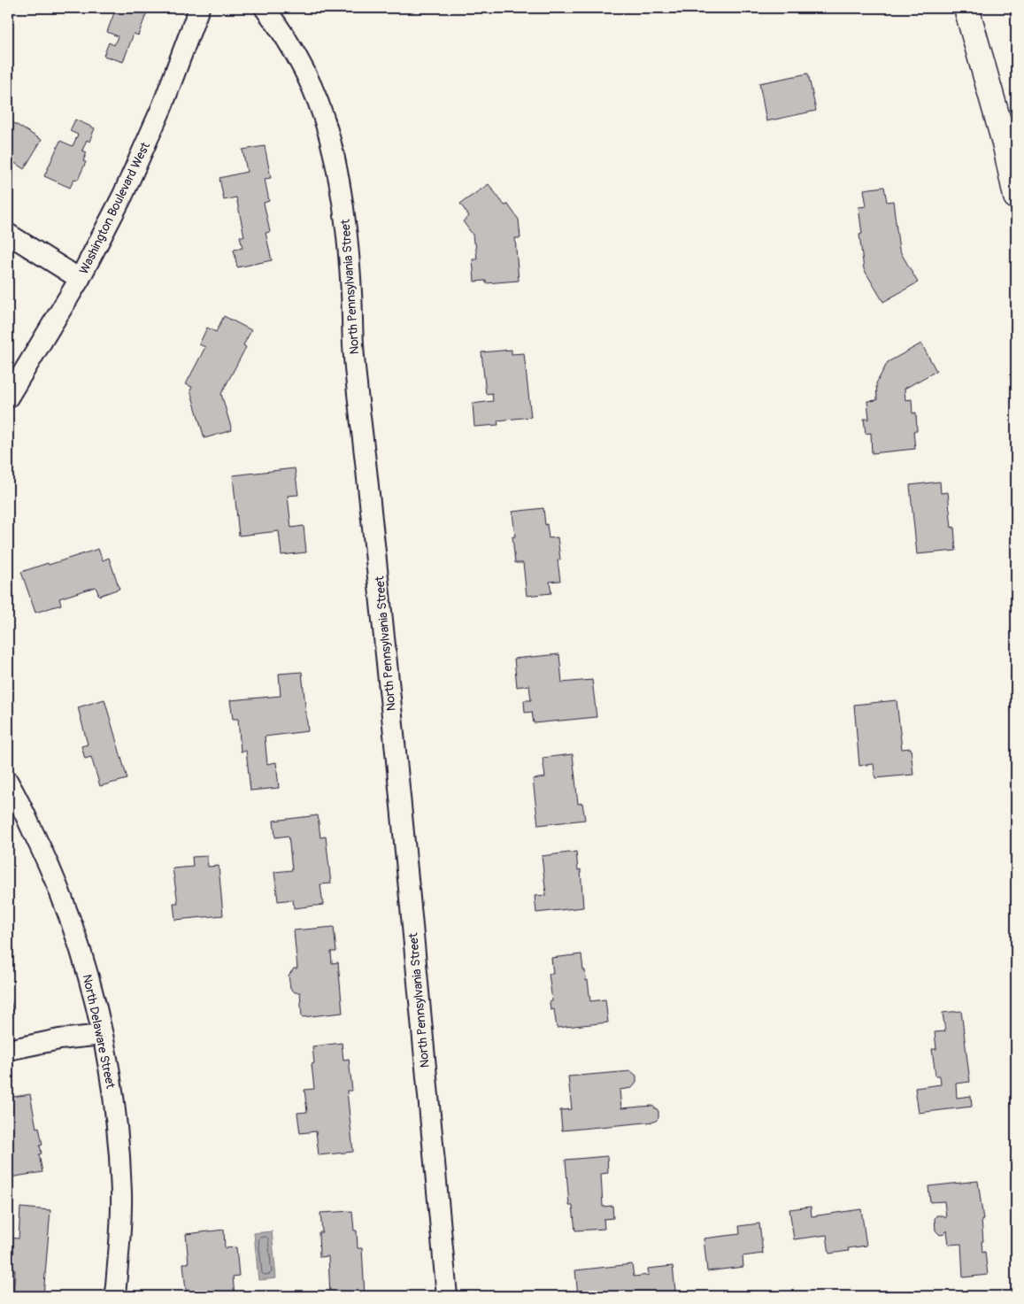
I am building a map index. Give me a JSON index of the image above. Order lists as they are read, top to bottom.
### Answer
{
  "streets": {
    "street": ["Washington Boulevard West", "North Pennsylvania Street", "North Delaware Street"]
  }
}
